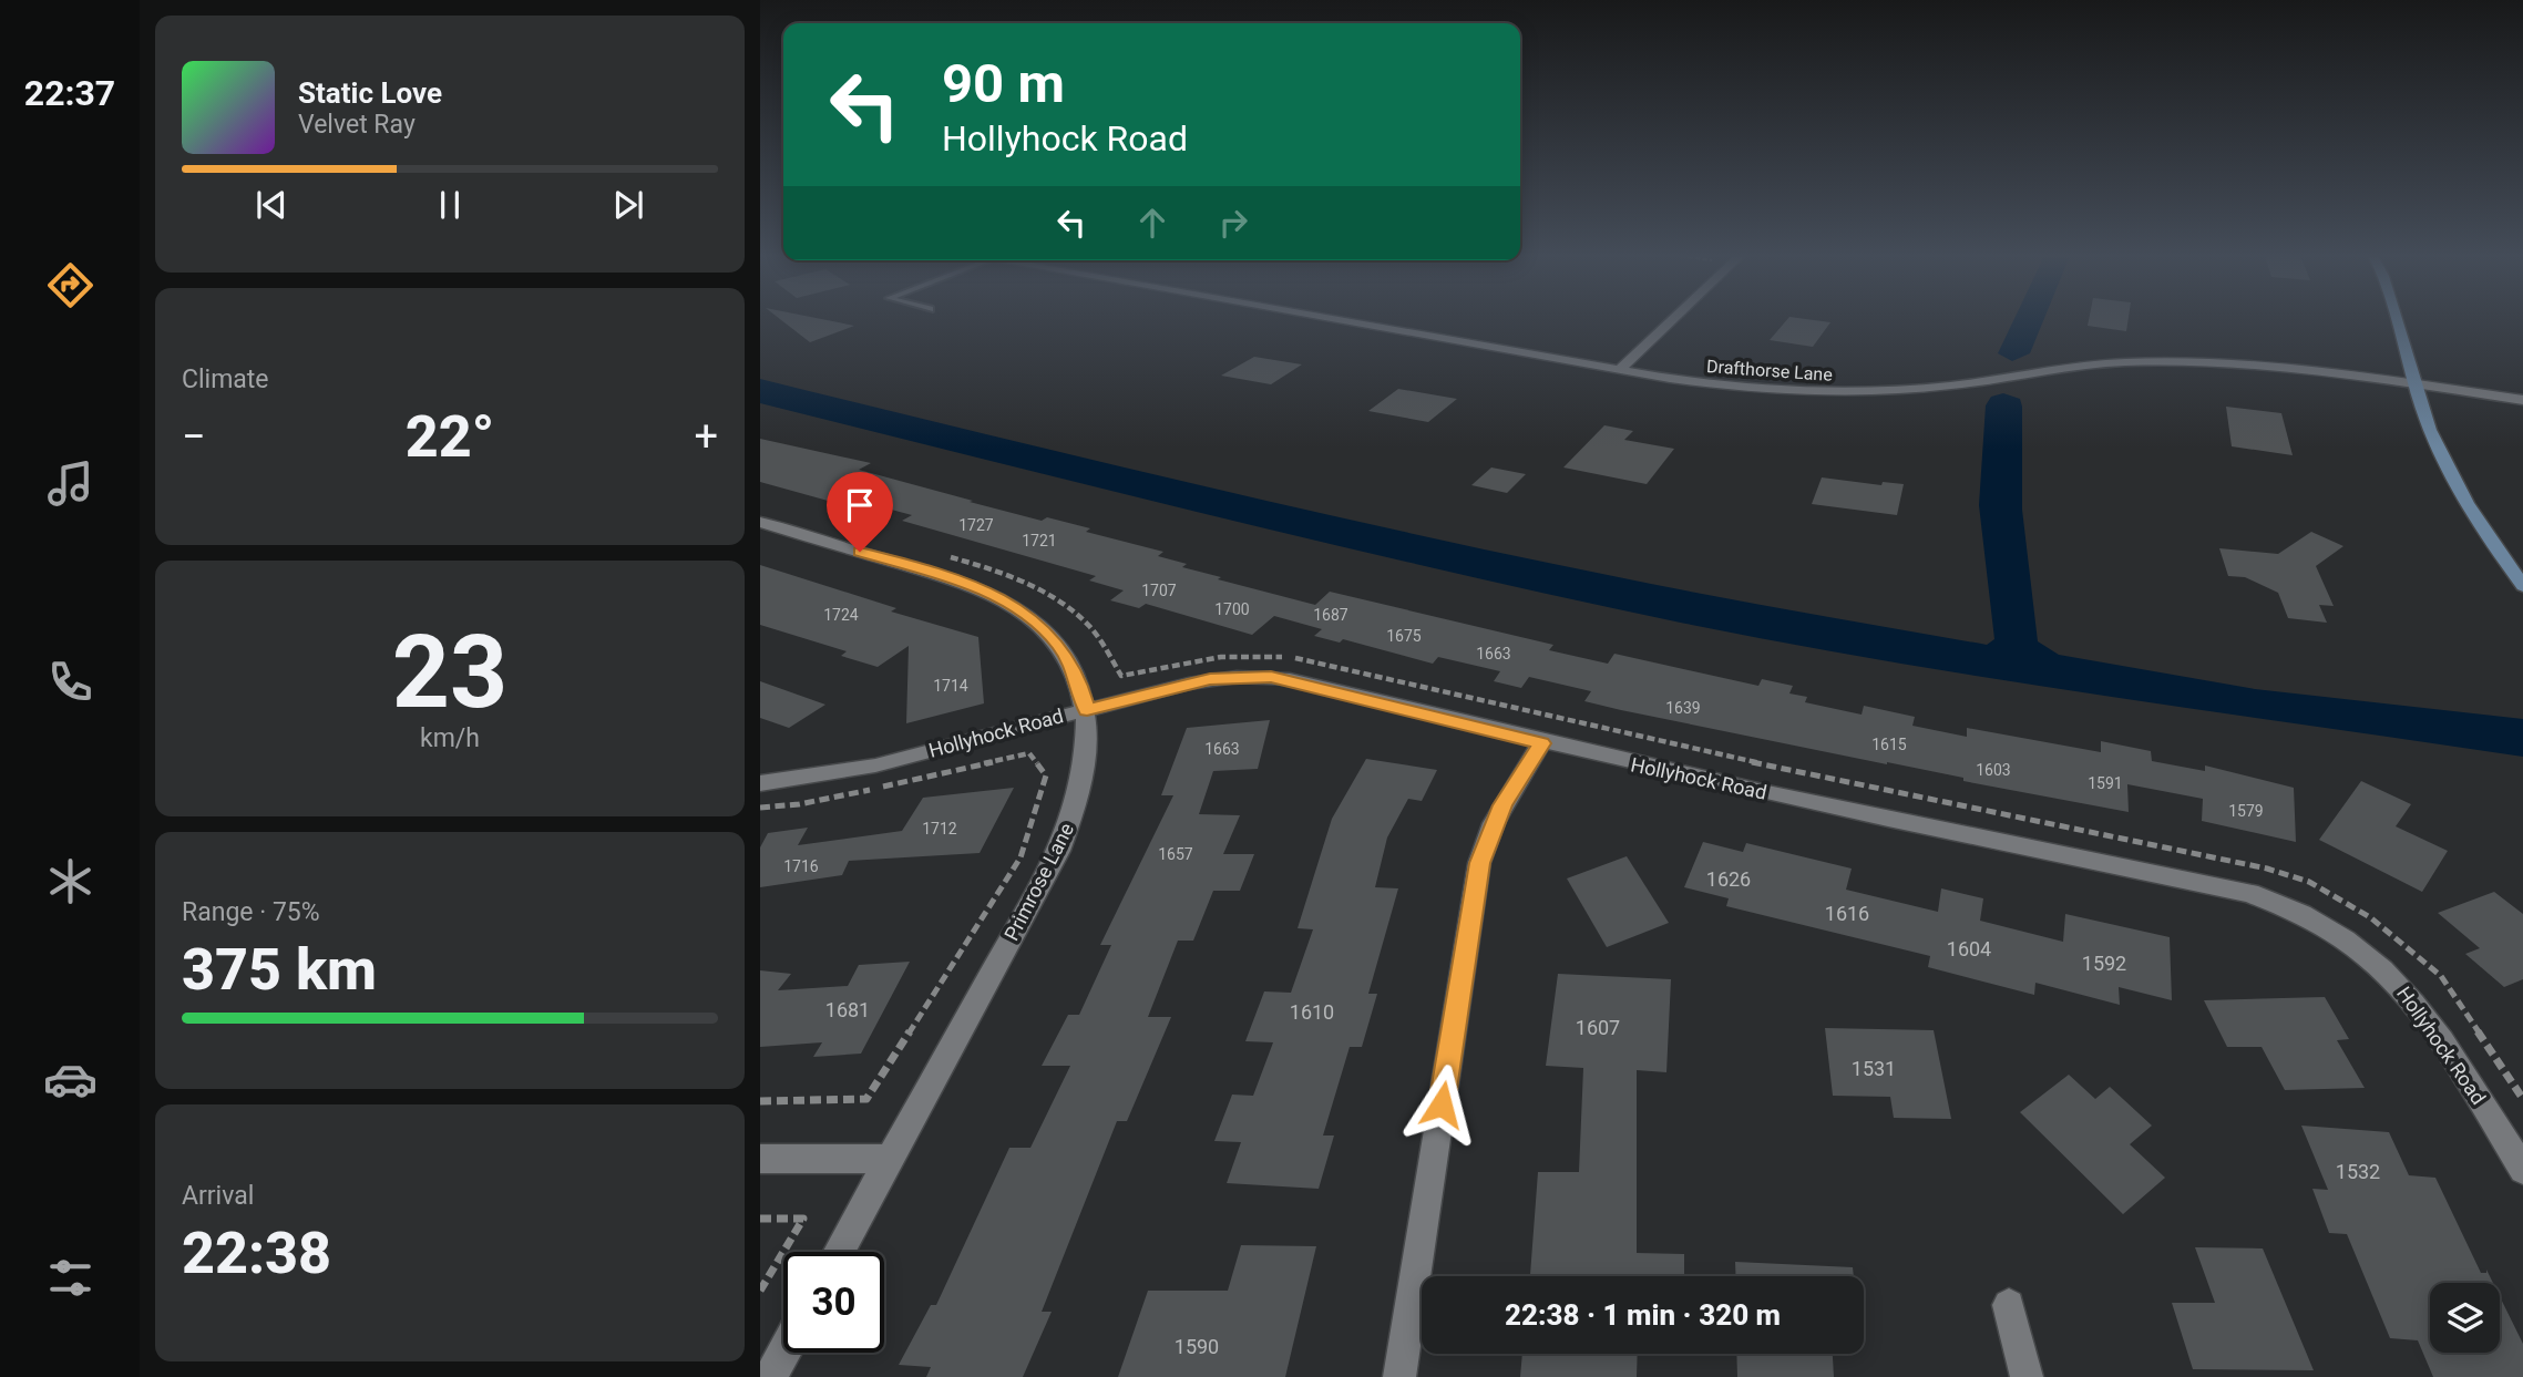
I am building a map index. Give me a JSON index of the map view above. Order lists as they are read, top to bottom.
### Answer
{
  "streets": {
    "street": ["Drafthorse Lane", "Hollyhock Road", "Primrose Lane"]
  },
  "crossings": [
    ["Hollyhock Road", "Primrose Lane"]
  ],
  "house_numbers": [
    "1727",
    "1721",
    "1707",
    "1700",
    "1724",
    "1687",
    "1675",
    "1663",
    "1714",
    "1639",
    "1615",
    "1663",
    "1603",
    "1591",
    "1579",
    "1712",
    "1657",
    "1716",
    "1626",
    "1616",
    "1604",
    "1592",
    "1681",
    "1610",
    "1607",
    "1531",
    "1532",
    "1590"
  ],
  "page": {
    "tabs": "22:37",
    "turn": ["90 m", "Hollyhock Road"],
    "song": ["Static Love", "Velvet Ray"],
    "tile": [
      "Climate",
      ["23", "km/h"],
      ["Range · 75%", "375 km"],
      ["Arrival", "22:38"]
    ],
    "heat": ["−", "22°", "+"],
    "limit": "30",
    "trip": "22:38 · 1 min · 320 m"
  }
}
